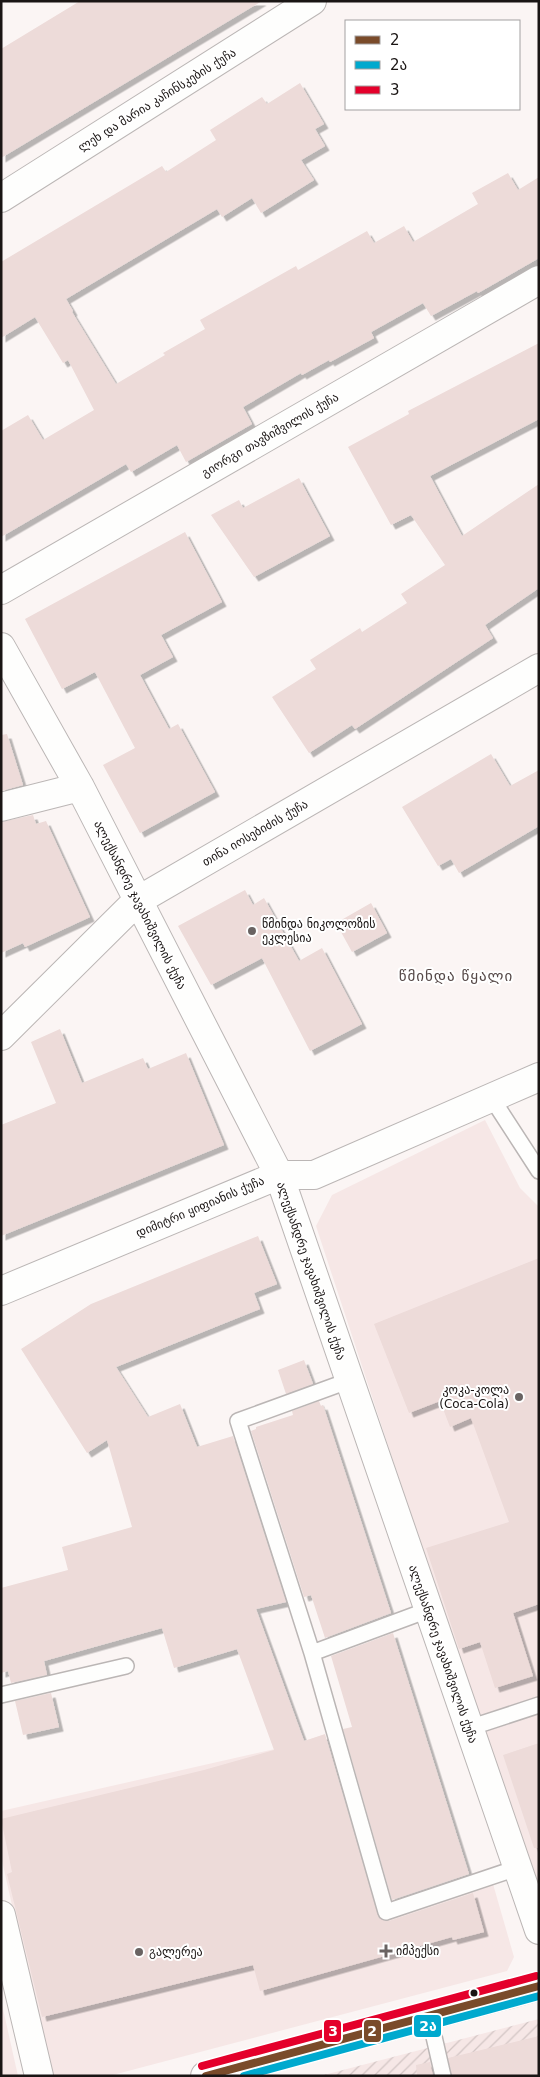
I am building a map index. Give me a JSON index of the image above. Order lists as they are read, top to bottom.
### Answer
{
  "streets": {
    "street": [
      "ლეხ და მარია კაჩინსკების ქუჩა",
      "გიორგი თავზიშვილის ქუჩა",
      "თინა იოსებიძის ქუჩა",
      "ალექსანდრე ჯავახიშვილის ქუჩა",
      "დიმიტრი ყიფიანის ქუჩა"
    ]
  },
  "crossings": [
    ["თინა იოსებიძის ქუჩა", "ალექსანდრე ჯავახიშვილის ქუჩა"],
    ["ალექსანდრე ჯავახიშვილის ქუჩა", "დიმიტრი ყიფიანის ქუჩა"]
  ],
  "districts": ["წმინდა წყალი"],
  "places": {
    "other": ["წმინდა ნიკოლოზის ეკლესია", "კოკა-კოლა (Coca-Cola)", "გალერეა"],
    "health": ["იმპექსი"]
  },
  "lines": ["transit line 3", "transit line 2", "transit line 2ა"],
  "legend": ["2", "2ა", "3"]
}
